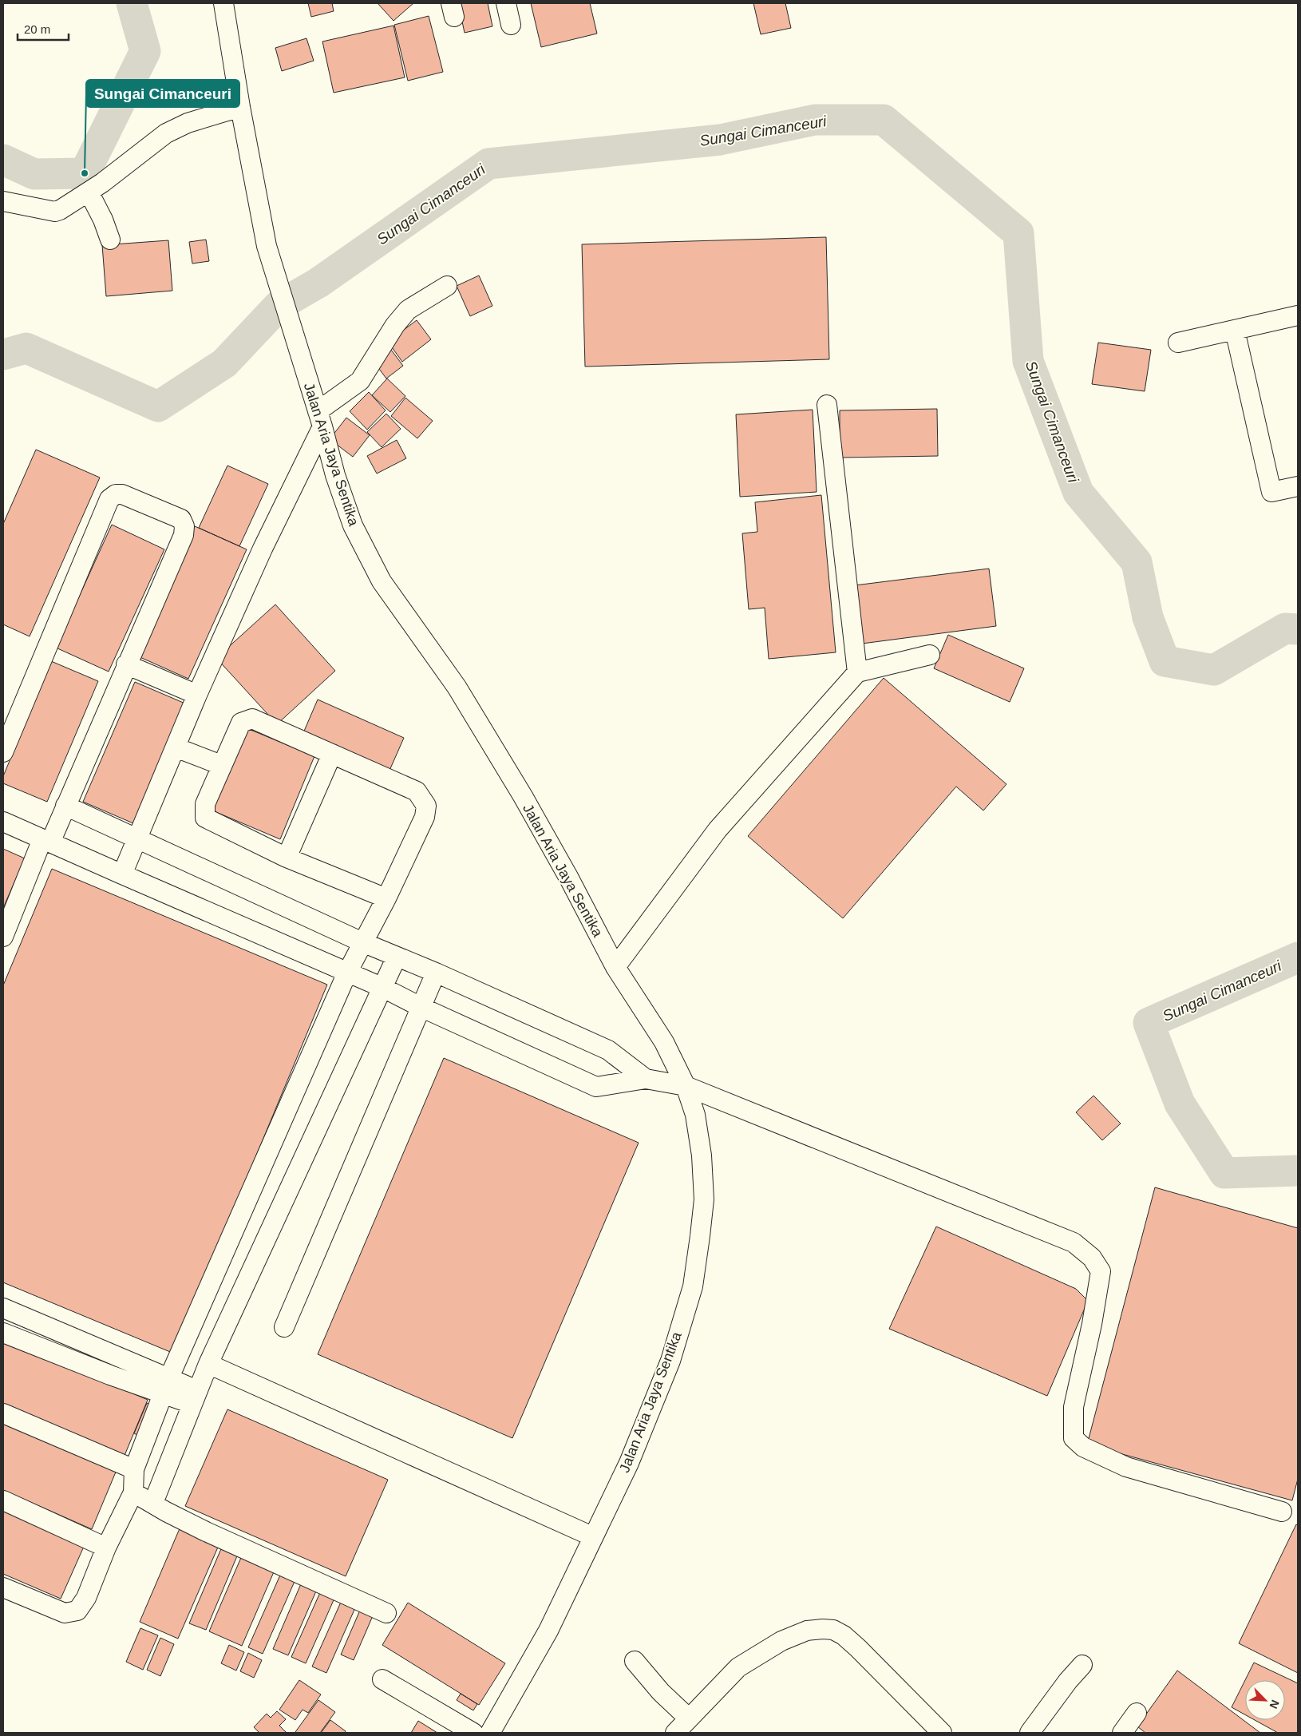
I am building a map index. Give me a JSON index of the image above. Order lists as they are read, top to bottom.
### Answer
{
  "streets": {
    "street": ["Jalan Aria Jaya Sentika"]
  },
  "water": ["Sungai Cimanceuri"],
  "places": ["Sungai Cimanceuri"],
  "scale_bar": "20 m",
  "north": "bottom right"
}
